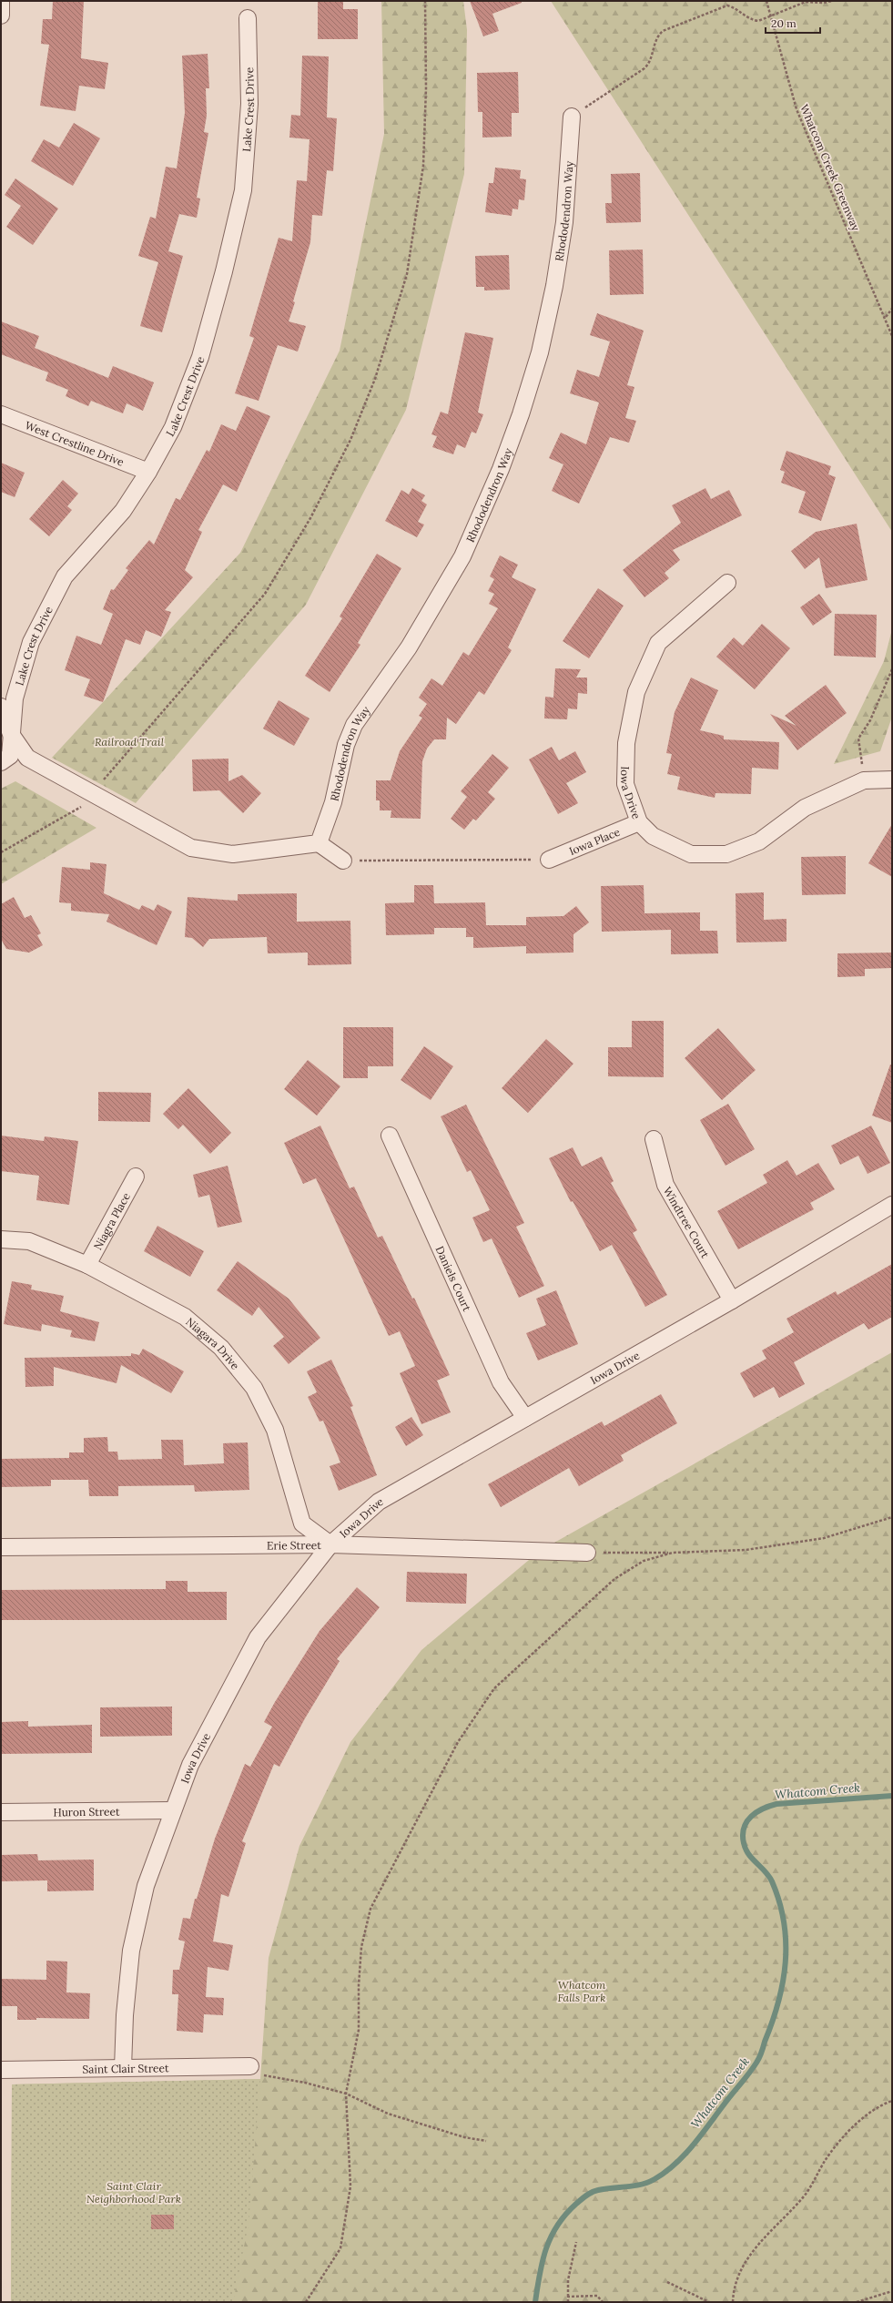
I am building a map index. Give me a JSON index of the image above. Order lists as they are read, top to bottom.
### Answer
{
  "streets": {
    "street": [
      "Lake Crest Drive",
      "Rhododendron Way",
      "West Crestline Drive",
      "Iowa Drive",
      "Iowa Place",
      "Niagra Place",
      "Windtree Court",
      "Daniels Court",
      "Niagara Drive",
      "Erie Street",
      "Huron Street",
      "Saint Clair Street"
    ],
    "path": ["Whatcom Creek Greenway"]
  },
  "crossings": [
    ["Lake Crest Drive", "West Crestline Drive"],
    ["Iowa Drive", "Iowa Place"],
    ["Iowa Drive", "Windtree Court"],
    ["Iowa Drive", "Daniels Court"],
    ["Iowa Drive", "Niagara Drive"],
    ["Iowa Drive", "Erie Street"],
    ["Iowa Drive", "Huron Street"],
    ["Iowa Drive", "Saint Clair Street"],
    ["Niagra Place", "Niagara Drive"],
    ["Niagara Drive", "Erie Street"]
  ],
  "water": ["Whatcom Creek"],
  "parks": ["Railroad Trail", "Whatcom Falls Park", "Saint Clair Neighborhood Park"],
  "scale_bar": "20 m"
}
